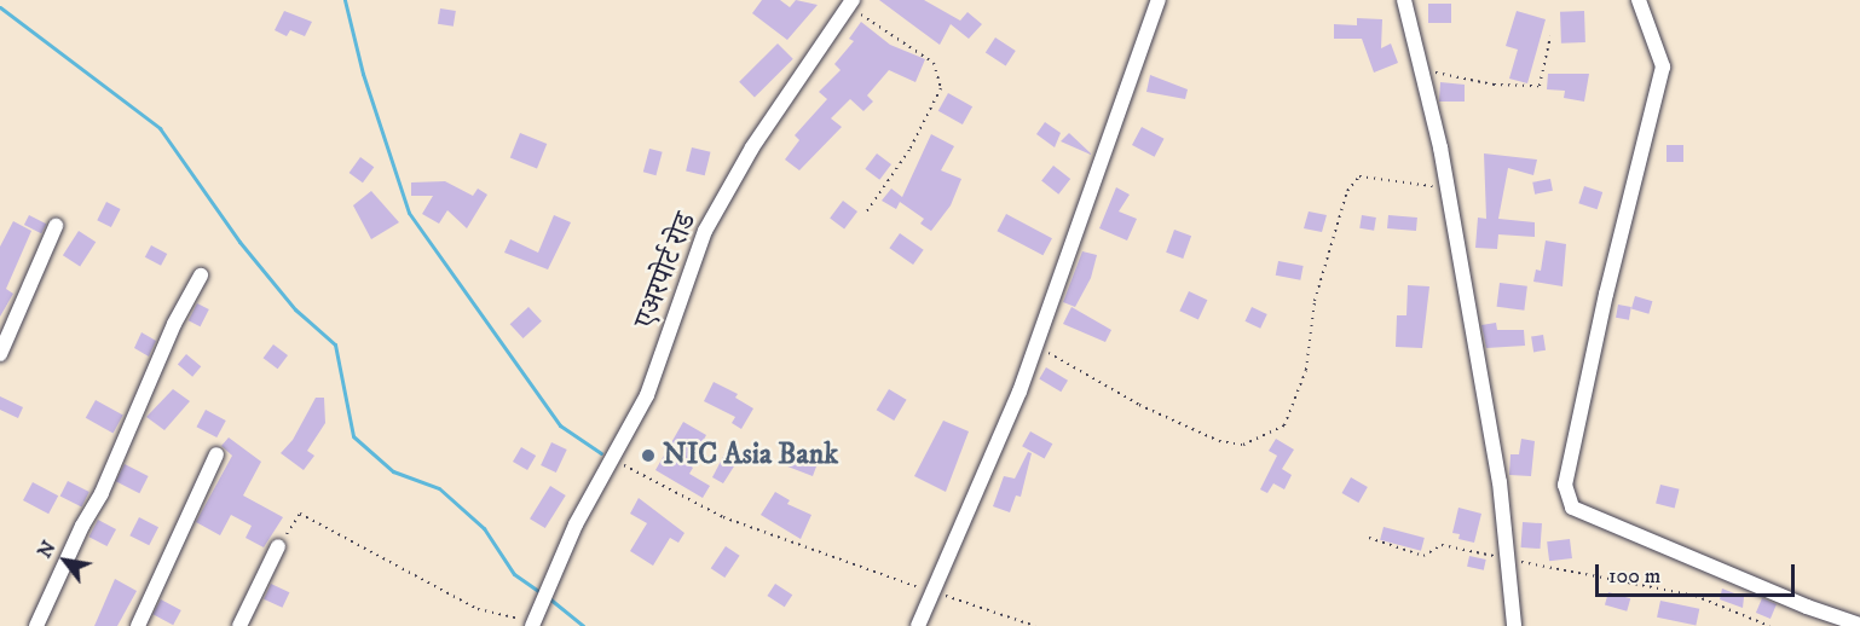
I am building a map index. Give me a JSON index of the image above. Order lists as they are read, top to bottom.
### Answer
{
  "streets": {
    "street": ["एअरपोर्ट रोड"]
  },
  "places": ["NIC Asia Bank"],
  "scale_bar": "100 m",
  "north": "top left"
}
